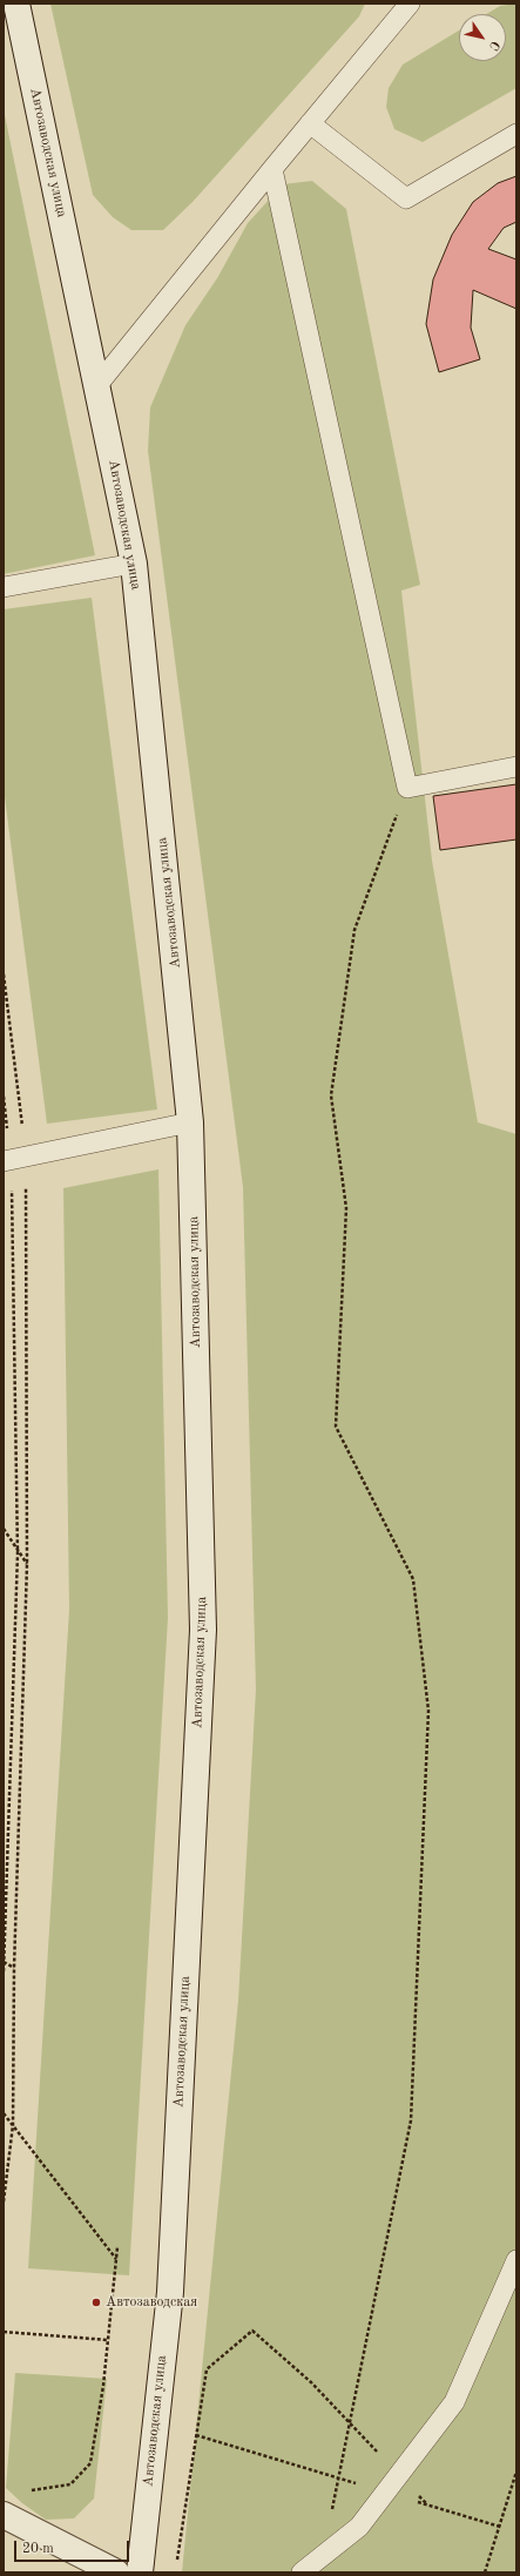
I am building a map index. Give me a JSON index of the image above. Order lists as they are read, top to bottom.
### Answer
{
  "streets": {
    "main road": ["Автозаводская улица"]
  },
  "places": ["Автозаводская"],
  "scale_bar": "20 m",
  "north": "bottom right"
}
